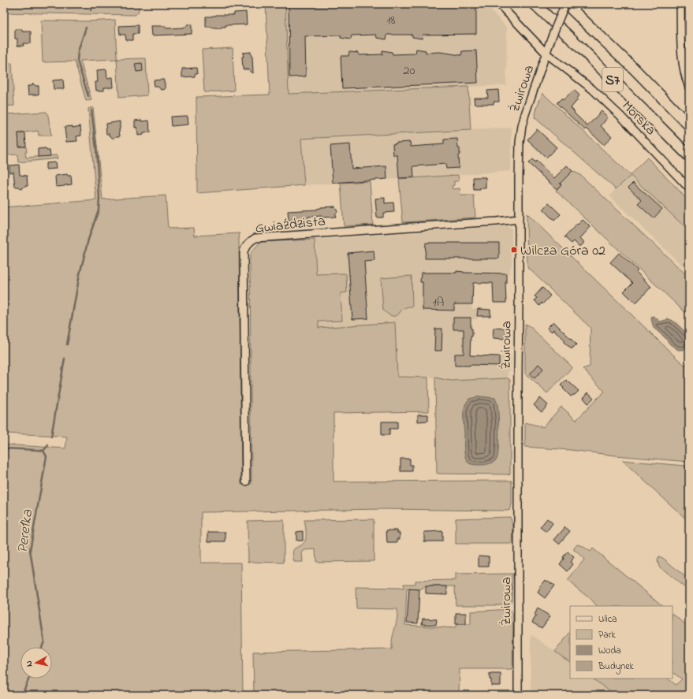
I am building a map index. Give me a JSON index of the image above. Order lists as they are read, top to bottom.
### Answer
{
  "streets": {
    "highway": ["S7"],
    "street": ["Żwirowa", "Morska", "Gwiaździsta"]
  },
  "crossings": [
    ["S7", "Żwirowa"],
    ["Żwirowa", "Morska"],
    ["Żwirowa", "Gwiaździsta"]
  ],
  "water": ["Perełka"],
  "places": {
    "transit": ["Wilcza Góra 02"]
  },
  "house_numbers": ["18", "20", "1A"],
  "legend": [
    "Ulica",
    "Park",
    "Woda",
    "Budynek"
  ],
  "north": "left"
}
